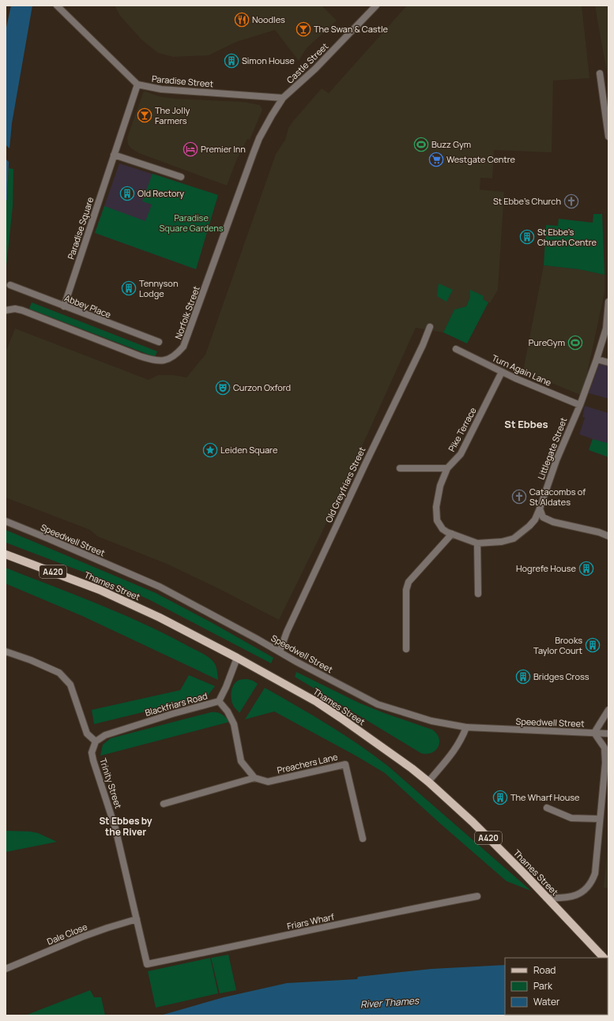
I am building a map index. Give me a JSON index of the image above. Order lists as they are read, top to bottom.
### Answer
{
  "streets": {
    "main road": ["A420", "Thames Street"],
    "street": [
      "Castle Street",
      "Paradise Street",
      "Paradise Square",
      "Abbey Place",
      "Norfolk Street",
      "Turn Again Lane",
      "Pike Terrace",
      "Littlegate Street",
      "Old Greyfriars Street",
      "Speedwell Street",
      "Blackfriars Road",
      "Preachers Lane",
      "Trinity Street",
      "Friars Wharf",
      "Dale Close"
    ]
  },
  "crossings": [
    ["Castle Street", "Paradise Street"],
    ["Castle Street", "Norfolk Street"],
    ["Paradise Street", "Paradise Square"],
    ["Paradise Square", "Abbey Place"],
    ["Turn Again Lane", "Pike Terrace"],
    ["Turn Again Lane", "Littlegate Street"],
    ["Old Greyfriars Street", "Speedwell Street"],
    ["Thames Street", "Blackfriars Road"],
    ["Blackfriars Road", "Trinity Street"],
    ["Trinity Street", "Friars Wharf"],
    ["Trinity Street", "Dale Close"]
  ],
  "districts": ["St Ebbes", "St Ebbes by the River"],
  "water": ["River Thames"],
  "parks": ["Paradise Square Gardens"],
  "places": {
    "restaurant": ["Noodles"],
    "bar": ["The Swan & Castle", "The Jolly Farmers"],
    "building": [
      "Simon House",
      "Old Rectory",
      "St Ebbe's Church Centre",
      "Tennyson Lodge",
      "Hogrefe House",
      "Brooks Taylor Court",
      "Bridges Cross",
      "The Wharf House"
    ],
    "sports": ["Buzz Gym", "PureGym"],
    "hotel": ["Premier Inn"],
    "supermarket": ["Westgate Centre"],
    "church": ["St Ebbe's Church", "Catacombs of St Aldates"],
    "theatre": ["Curzon Oxford"],
    "place": ["Leiden Square"]
  },
  "legend": ["Road", "Park", "Water"]
}
